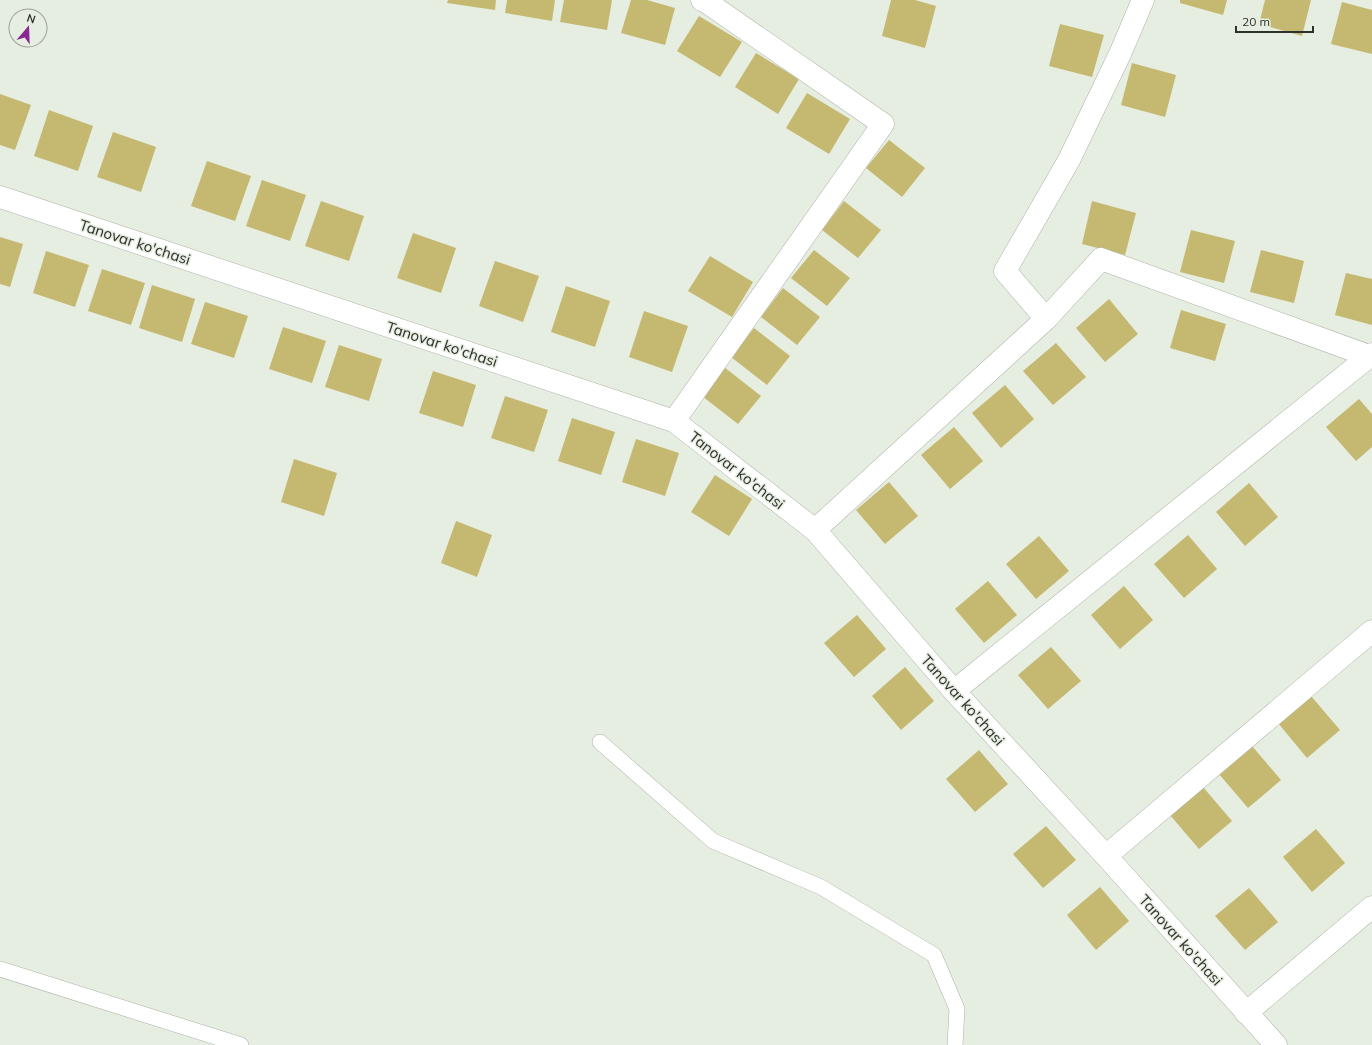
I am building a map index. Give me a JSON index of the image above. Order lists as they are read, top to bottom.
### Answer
{
  "streets": {
    "street": ["Tanovar ko'chasi"]
  },
  "scale_bar": "20 m",
  "north": "top"
}
